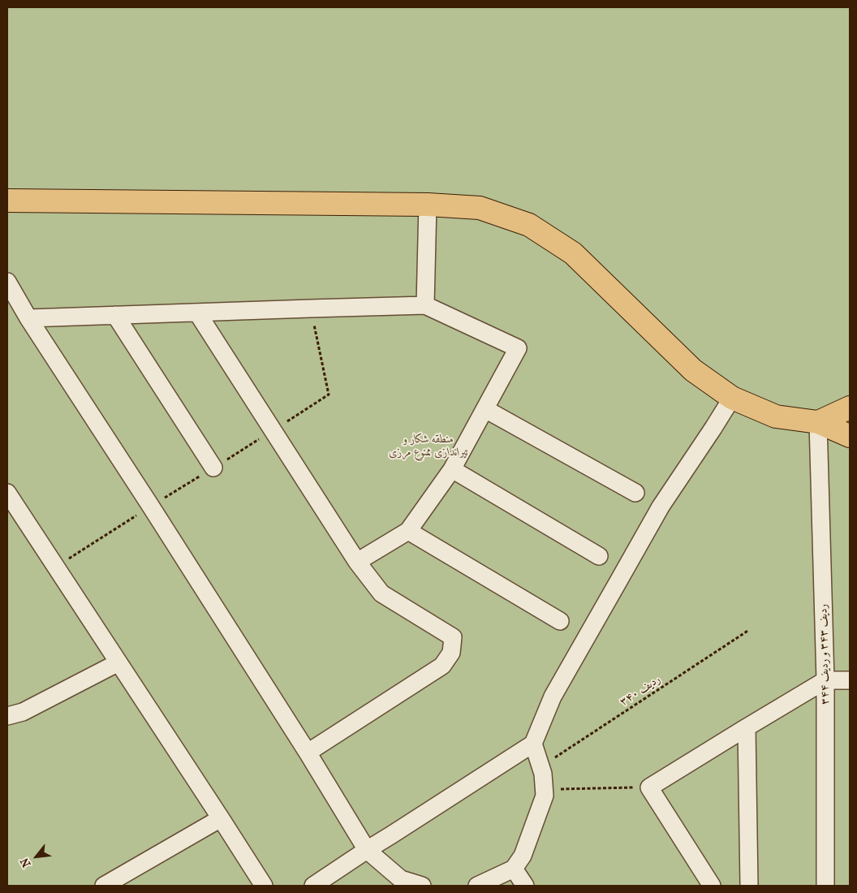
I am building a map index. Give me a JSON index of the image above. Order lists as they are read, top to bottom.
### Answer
{
  "streets": {
    "street": ["ردیف ۳۴۳ و ردیف ۳۴۴"],
    "path": ["ردیف ۳۴۰"]
  },
  "parks": ["منطقه شکار و تیراندازی ممنوع مرزی"],
  "north": "bottom left"
}
